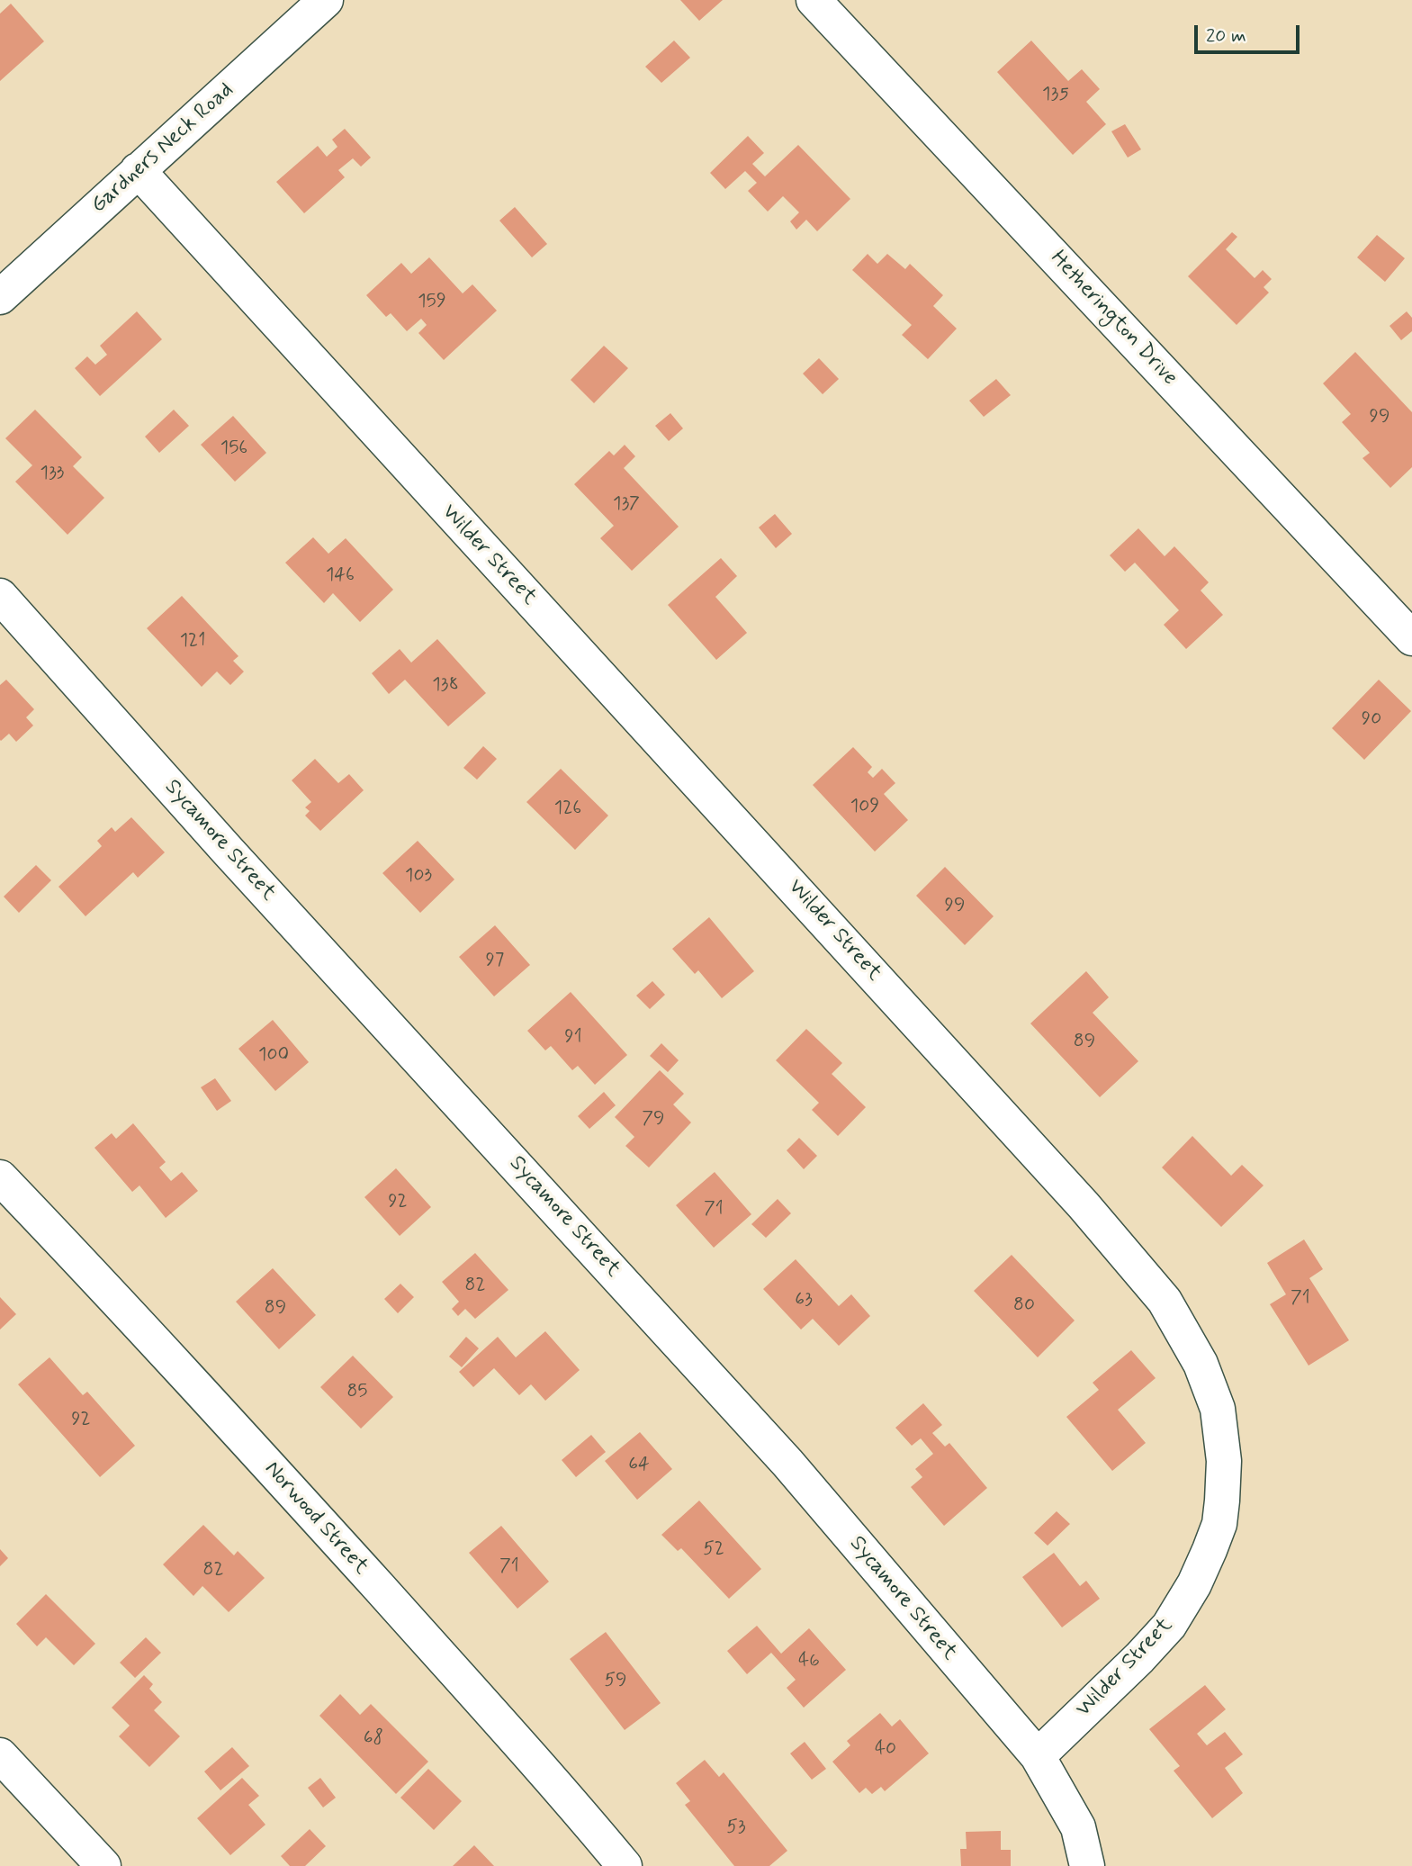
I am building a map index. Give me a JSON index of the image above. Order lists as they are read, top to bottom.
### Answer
{
  "streets": {
    "street": [
      "Gardners Neck Road",
      "Hetherington Drive",
      "Wilder Street",
      "Sycamore Street",
      "Norwood Street"
    ]
  },
  "crossings": [
    ["Gardners Neck Road", "Wilder Street"],
    ["Wilder Street", "Sycamore Street"]
  ],
  "house_numbers": [
    "135",
    "159",
    "99",
    "156",
    "133",
    "137",
    "146",
    "121",
    "138",
    "90",
    "109",
    "126",
    "103",
    "99",
    "97",
    "91",
    "89",
    "100",
    "79",
    "92",
    "71",
    "82",
    "71",
    "63",
    "80",
    "89",
    "85",
    "92",
    "64",
    "52",
    "71",
    "82",
    "46",
    "59",
    "68",
    "40",
    "53"
  ],
  "scale_bar": "20 m"
}
